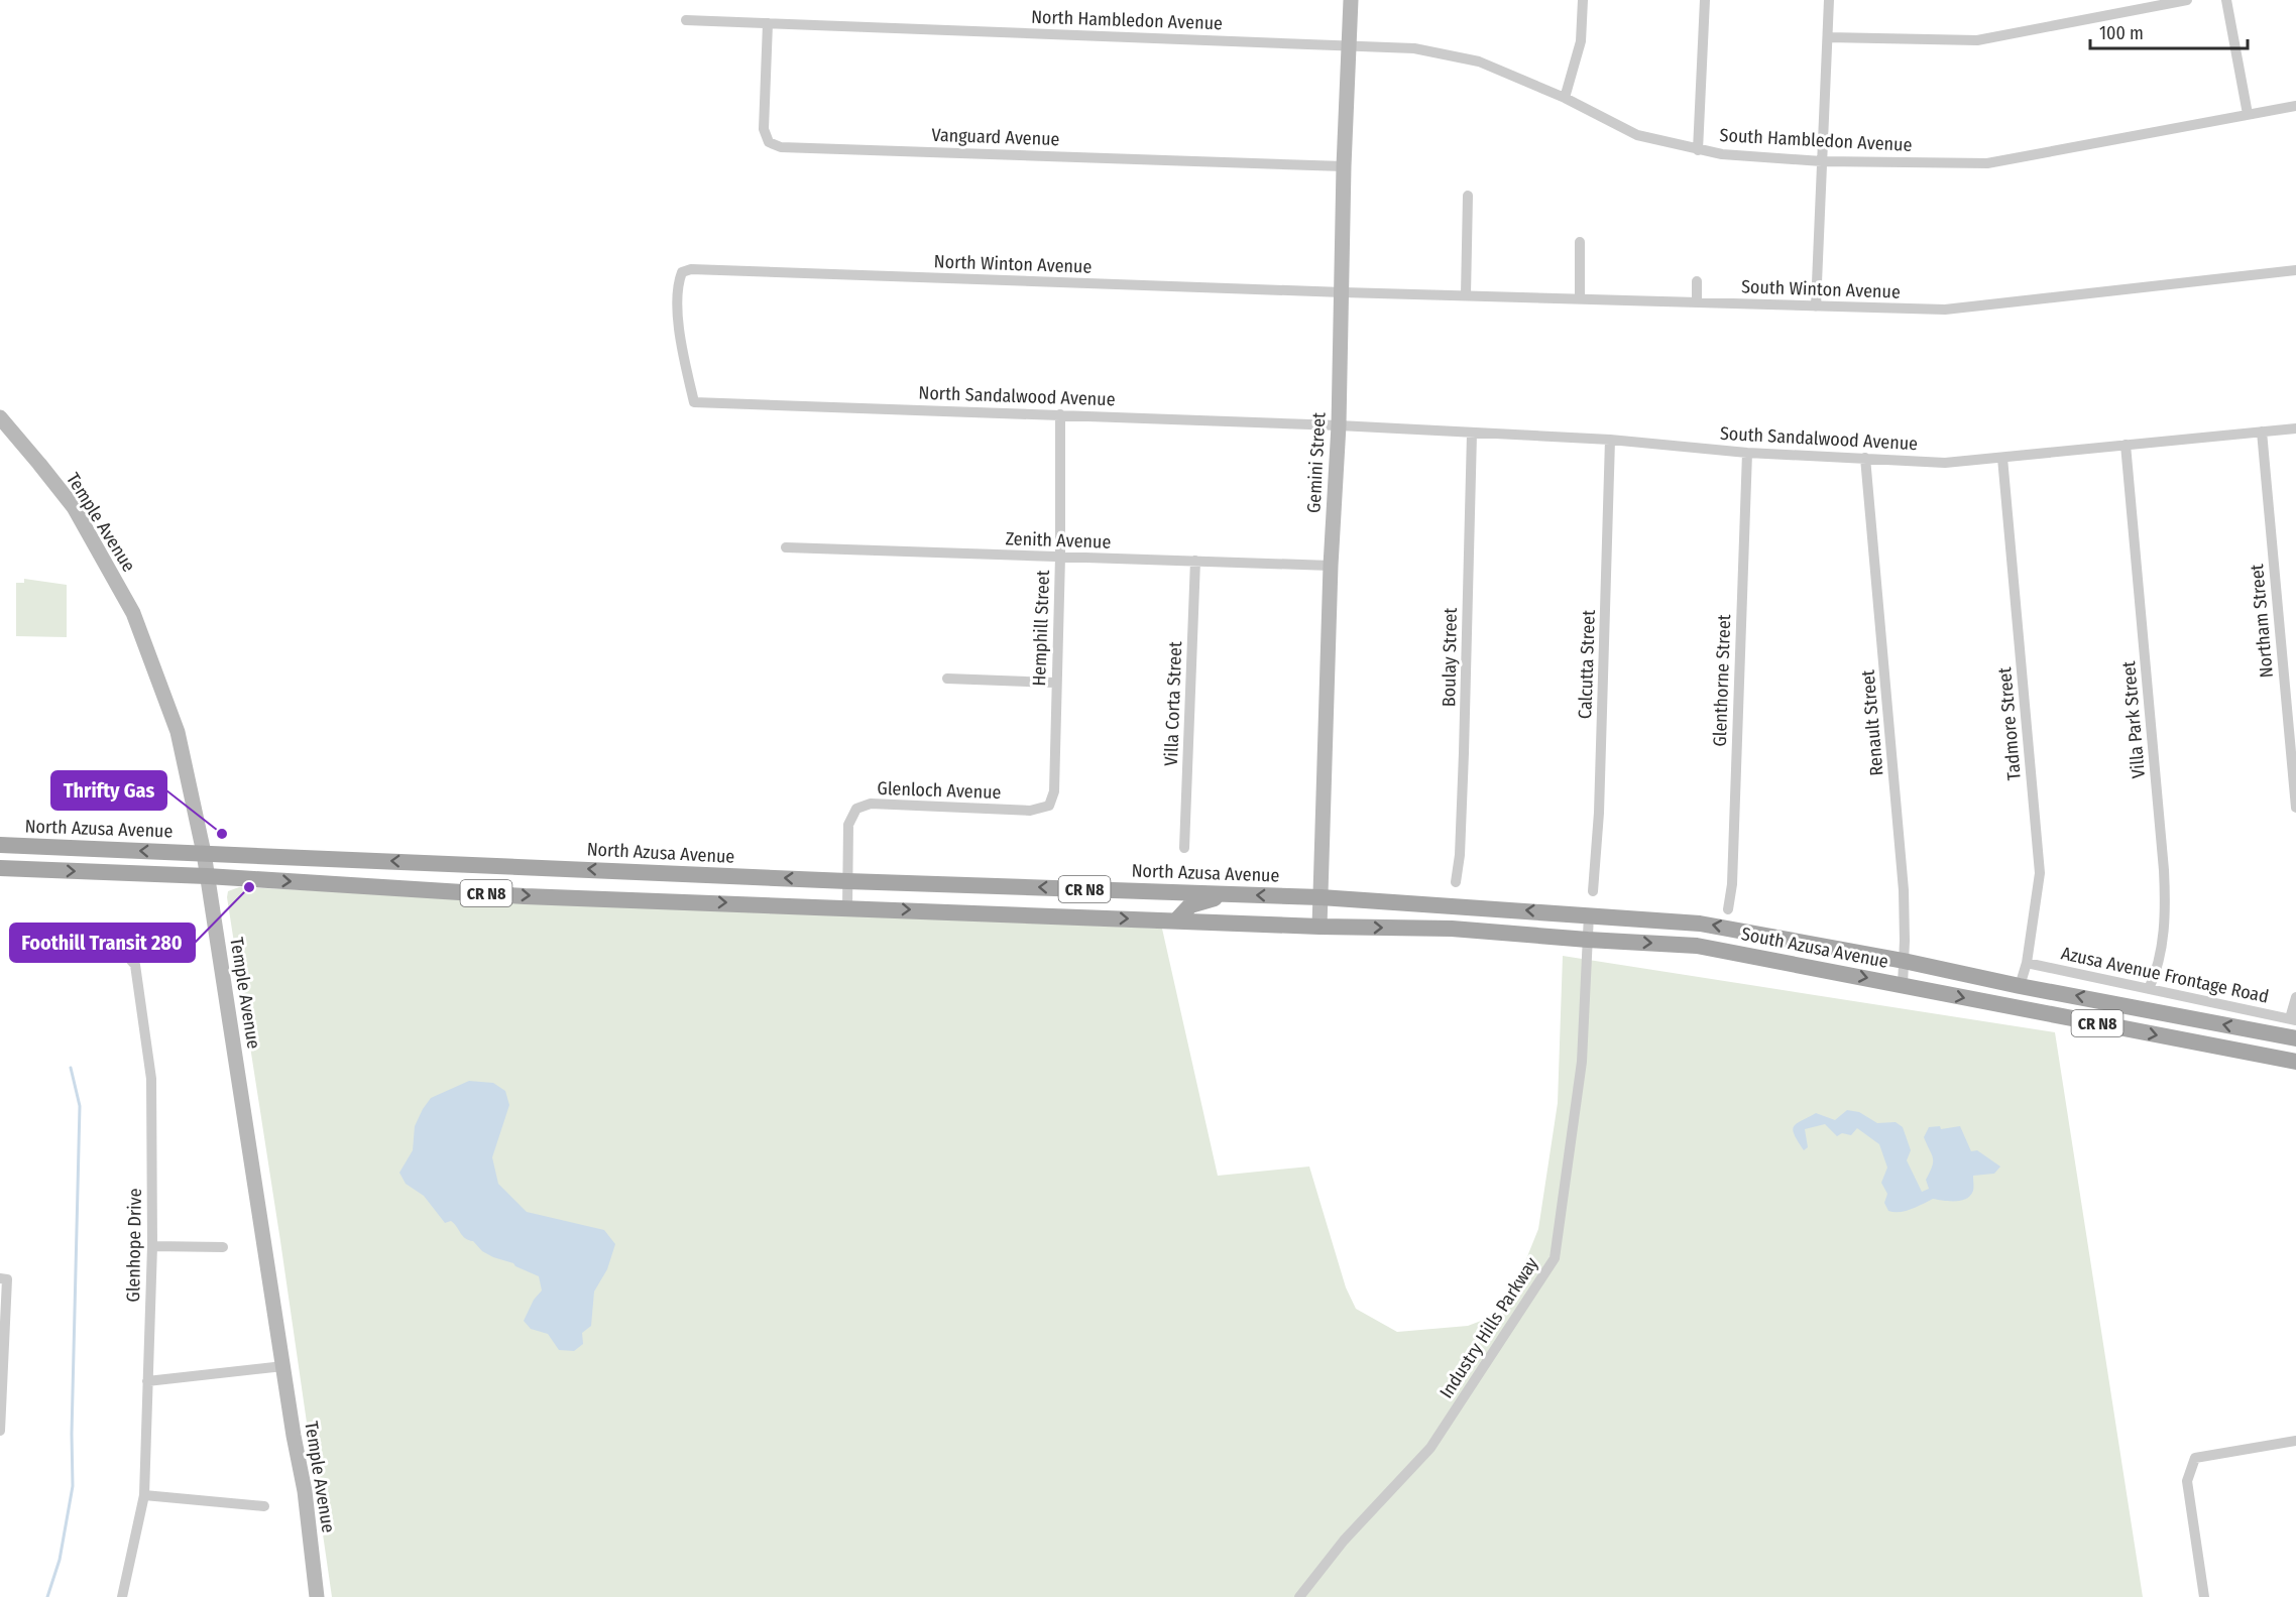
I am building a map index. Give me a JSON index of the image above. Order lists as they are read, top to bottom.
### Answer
{
  "streets": {
    "main road": [
      "Gemini Street",
      "Temple Avenue",
      "North Azusa Avenue",
      "CR N8",
      "South Azusa Avenue"
    ],
    "street": [
      "North Hambledon Avenue",
      "Vanguard Avenue",
      "South Hambledon Avenue",
      "North Winton Avenue",
      "South Winton Avenue",
      "North Sandalwood Avenue",
      "South Sandalwood Avenue",
      "Zenith Avenue",
      "Northam Street",
      "Hemphill Street",
      "Boulay Street",
      "Calcutta Street",
      "Glenthorne Street",
      "Villa Corta Street",
      "Villa Park Street",
      "Renault Street",
      "Tadmore Street",
      "Glenloch Avenue",
      "Azusa Avenue Frontage Road",
      "Glenhope Drive",
      "Industry Hills Parkway"
    ]
  },
  "crossings": [
    ["North Hambledon Avenue", "Vanguard Avenue"],
    ["North Hambledon Avenue", "South Hambledon Avenue"],
    ["North Hambledon Avenue", "Gemini Street"],
    ["Vanguard Avenue", "Gemini Street"],
    ["South Hambledon Avenue", "Gemini Street"],
    ["North Winton Avenue", "South Winton Avenue"],
    ["North Winton Avenue", "North Sandalwood Avenue"],
    ["North Winton Avenue", "Gemini Street"],
    ["South Winton Avenue", "Gemini Street"],
    ["North Sandalwood Avenue", "South Sandalwood Avenue"],
    ["North Sandalwood Avenue", "Gemini Street"],
    ["North Sandalwood Avenue", "Hemphill Street"],
    ["South Sandalwood Avenue", "Gemini Street"],
    ["South Sandalwood Avenue", "Northam Street"],
    ["South Sandalwood Avenue", "Boulay Street"],
    ["South Sandalwood Avenue", "Calcutta Street"],
    ["South Sandalwood Avenue", "Glenthorne Street"],
    ["South Sandalwood Avenue", "Villa Park Street"],
    ["South Sandalwood Avenue", "Renault Street"],
    ["South Sandalwood Avenue", "Tadmore Street"],
    ["Gemini Street", "Zenith Avenue"],
    ["Gemini Street", "North Azusa Avenue"],
    ["Gemini Street", "CR N8"],
    ["Gemini Street", "South Azusa Avenue"],
    ["Temple Avenue", "North Azusa Avenue"],
    ["Temple Avenue", "CR N8"],
    ["Zenith Avenue", "Hemphill Street"],
    ["Zenith Avenue", "Villa Corta Street"],
    ["Hemphill Street", "Glenloch Avenue"],
    ["Villa Park Street", "Azusa Avenue Frontage Road"],
    ["Renault Street", "South Azusa Avenue"],
    ["Tadmore Street", "South Azusa Avenue"],
    ["Tadmore Street", "Azusa Avenue Frontage Road"],
    ["Glenloch Avenue", "North Azusa Avenue"],
    ["Glenloch Avenue", "CR N8"],
    ["North Azusa Avenue", "South Azusa Avenue"],
    ["CR N8", "South Azusa Avenue"],
    ["South Azusa Avenue", "Industry Hills Parkway"]
  ],
  "places": ["Thrifty Gas", "Foothill Transit 280"],
  "scale_bar": "100 m"
}
